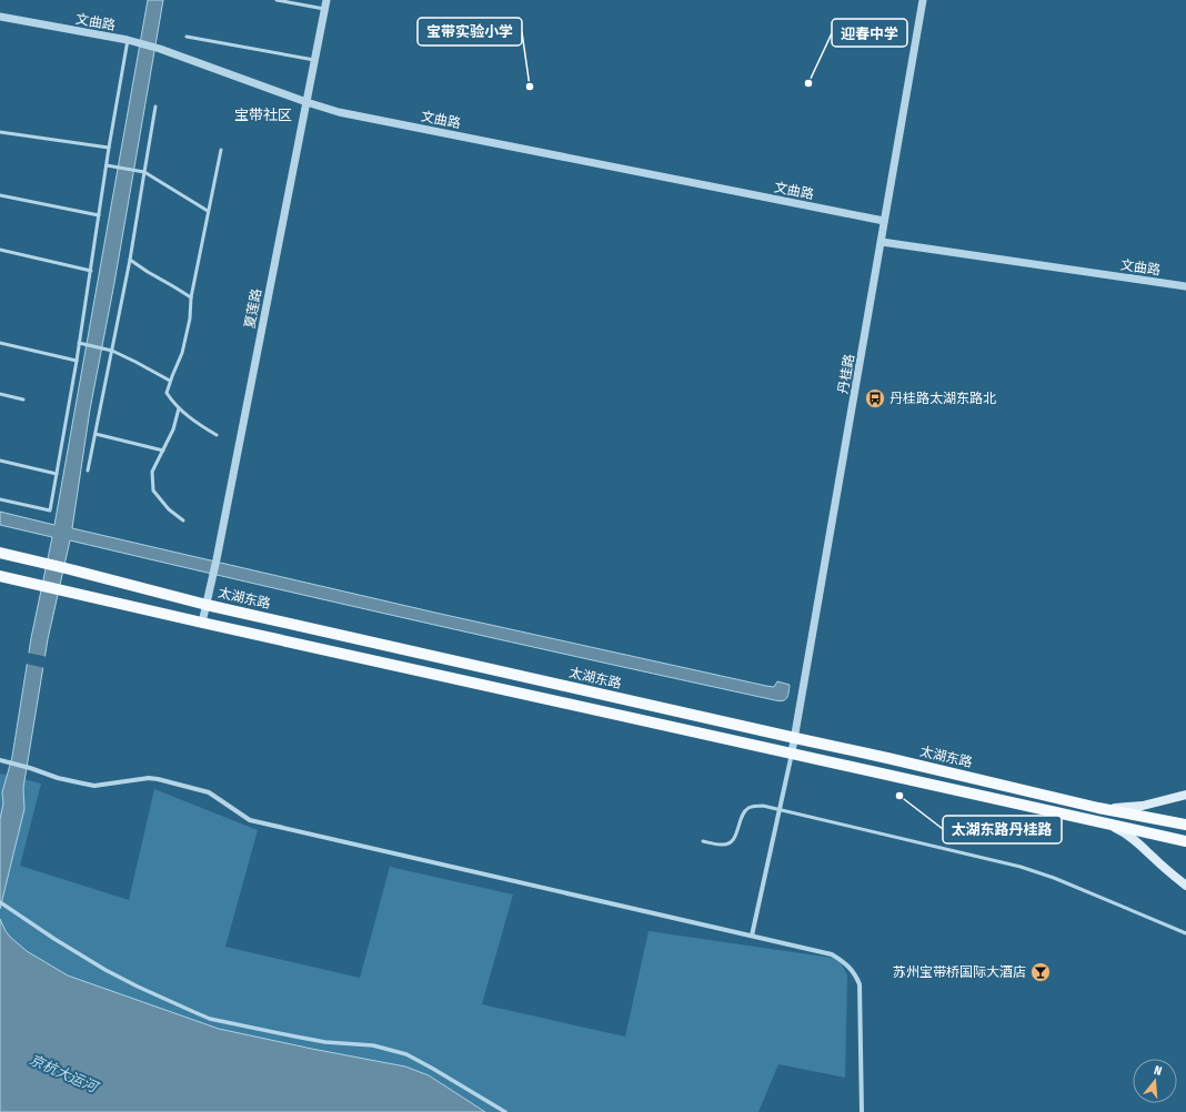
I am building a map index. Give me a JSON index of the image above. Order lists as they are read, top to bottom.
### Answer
{
  "streets": {
    "main road": ["太湖东路"],
    "street": ["文曲路", "夏莲路", "丹桂路"]
  },
  "crossings": [
    ["文曲路", "夏莲路"],
    ["文曲路", "丹桂路"],
    ["夏莲路", "太湖东路"],
    ["丹桂路", "太湖东路"]
  ],
  "districts": ["宝带社区"],
  "water": ["京杭大运河"],
  "places": {
    "other": ["迎春中学", "宝带实验小学", "太湖东路丹桂路"],
    "bus stop": ["丹桂路太湖东路北"],
    "bar": ["苏州宝带桥国际大酒店"]
  },
  "north": "top"
}
